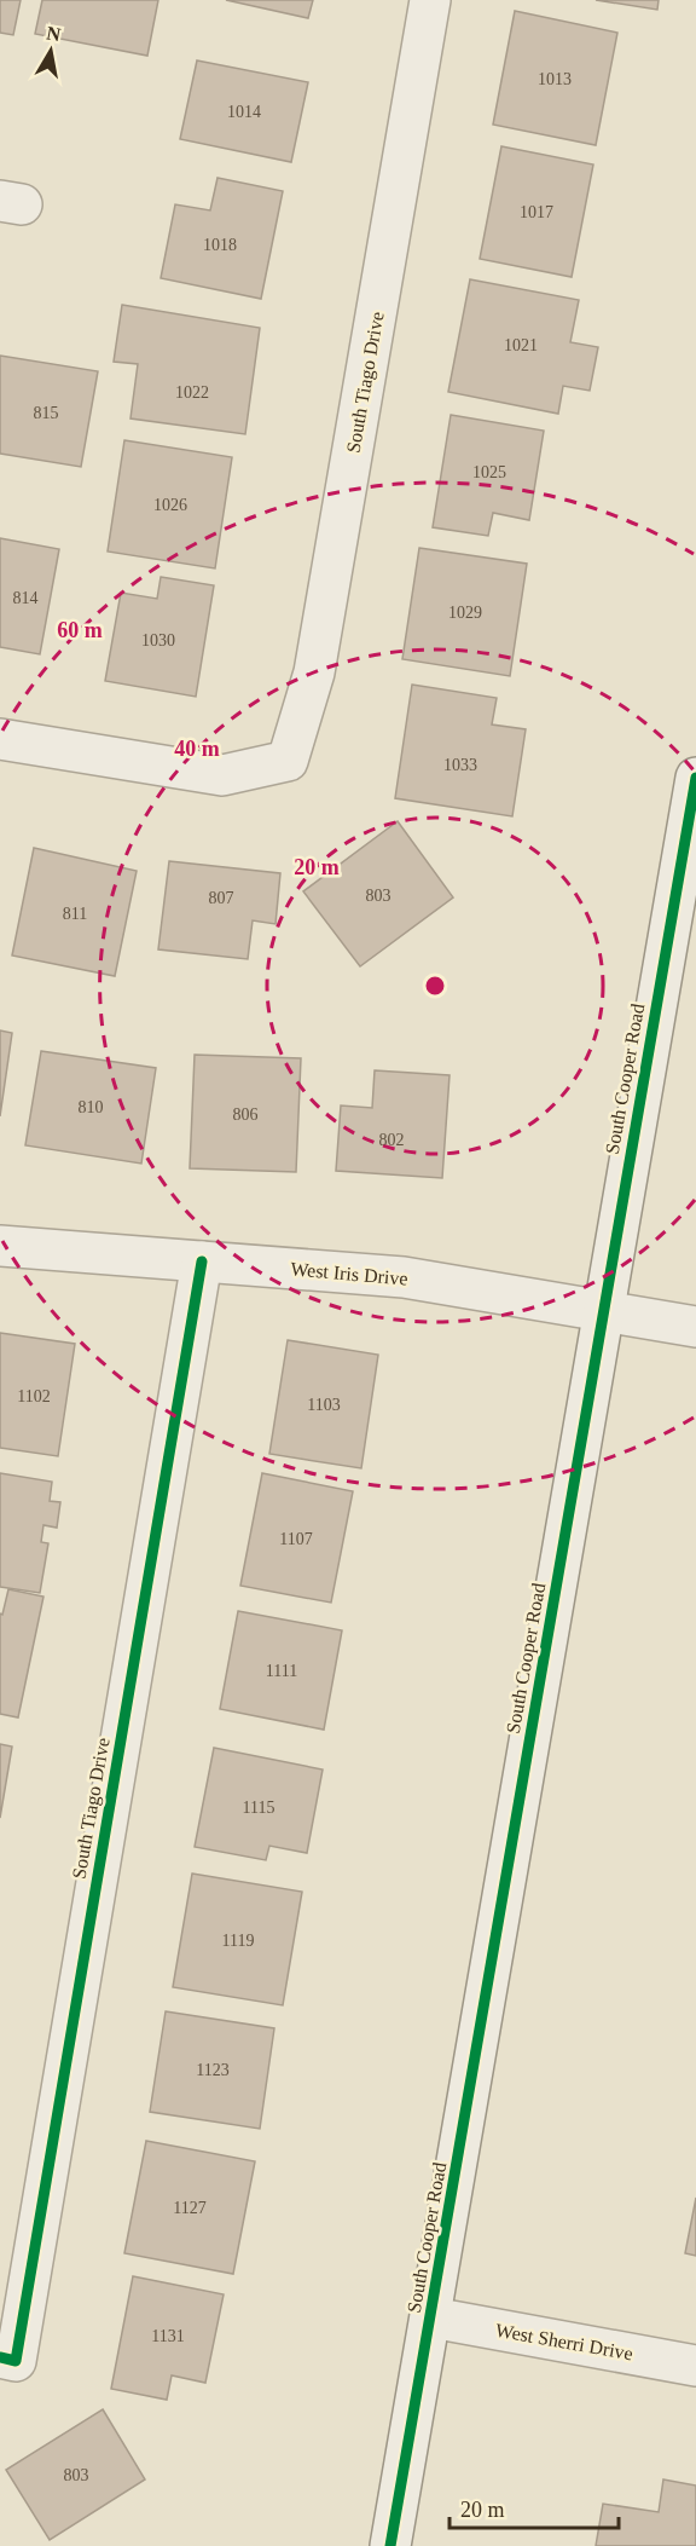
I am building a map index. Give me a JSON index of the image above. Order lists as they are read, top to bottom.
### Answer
{
  "streets": {
    "street": [
      "South Tiago Drive",
      "South Cooper Road",
      "West Iris Drive",
      "West Sherri Drive"
    ]
  },
  "crossings": [
    ["South Tiago Drive", "West Iris Drive"],
    ["South Cooper Road", "West Iris Drive"],
    ["South Cooper Road", "West Sherri Drive"]
  ],
  "house_numbers": [
    "1013",
    "1014",
    "1017",
    "1018",
    "1021",
    "1022",
    "815",
    "1025",
    "1026",
    "814",
    "1029",
    "1030",
    "1033",
    "803",
    "807",
    "811",
    "810",
    "806",
    "802",
    "1102",
    "1103",
    "1107",
    "1111",
    "1115",
    "1119",
    "1123",
    "1127",
    "1131",
    "803"
  ],
  "scale_bar": "20 m",
  "north": "top",
  "rings": ["60 m", "40 m", "20 m"]
}
